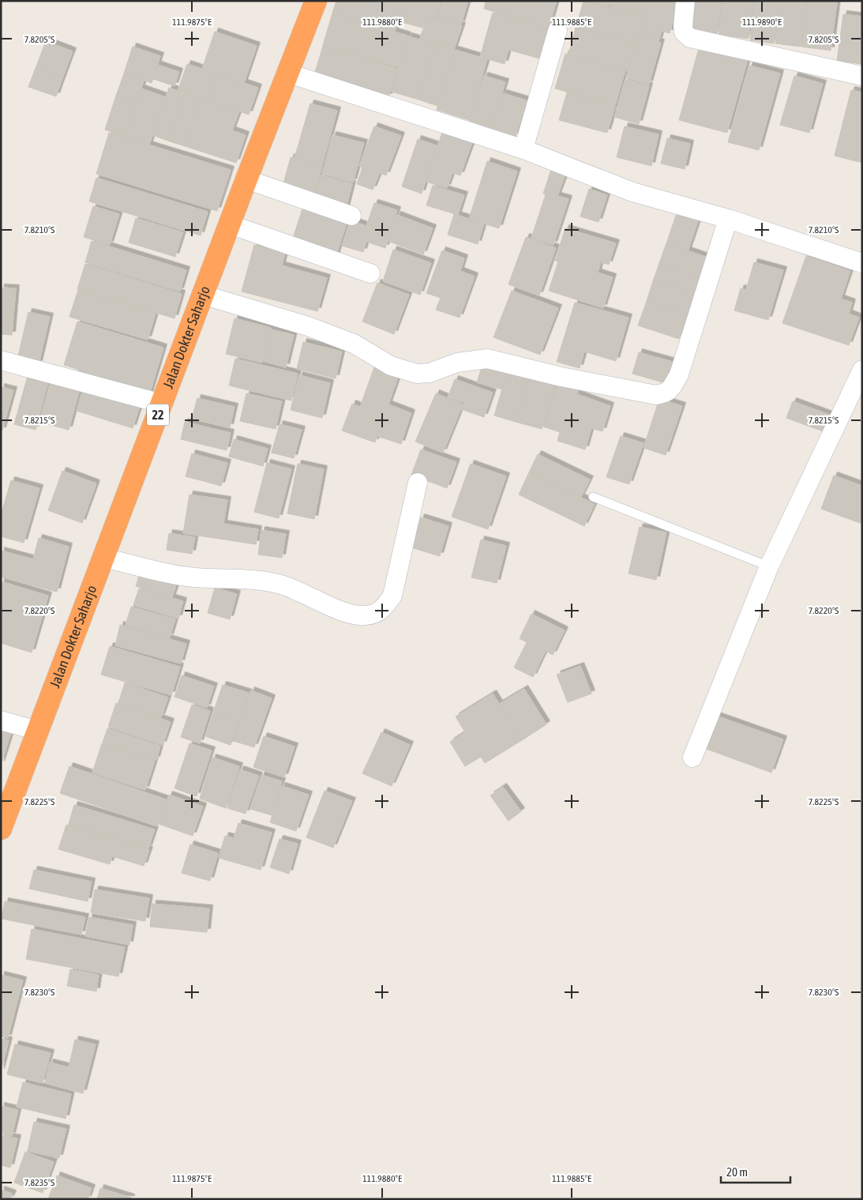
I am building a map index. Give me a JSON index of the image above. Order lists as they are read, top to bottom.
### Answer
{
  "streets": {
    "highway": ["Jalan Dokter Saharjo", "22"]
  },
  "scale_bar": "20 m",
  "coordinates": [
    "111.9875°E",
    "111.9880°E",
    "111.9885°E",
    "111.9890°E",
    "7.8205°S",
    "7.8210°S",
    "7.8215°S",
    "7.8220°S",
    "7.8225°S",
    "7.8230°S",
    "7.8235°S"
  ]
}
